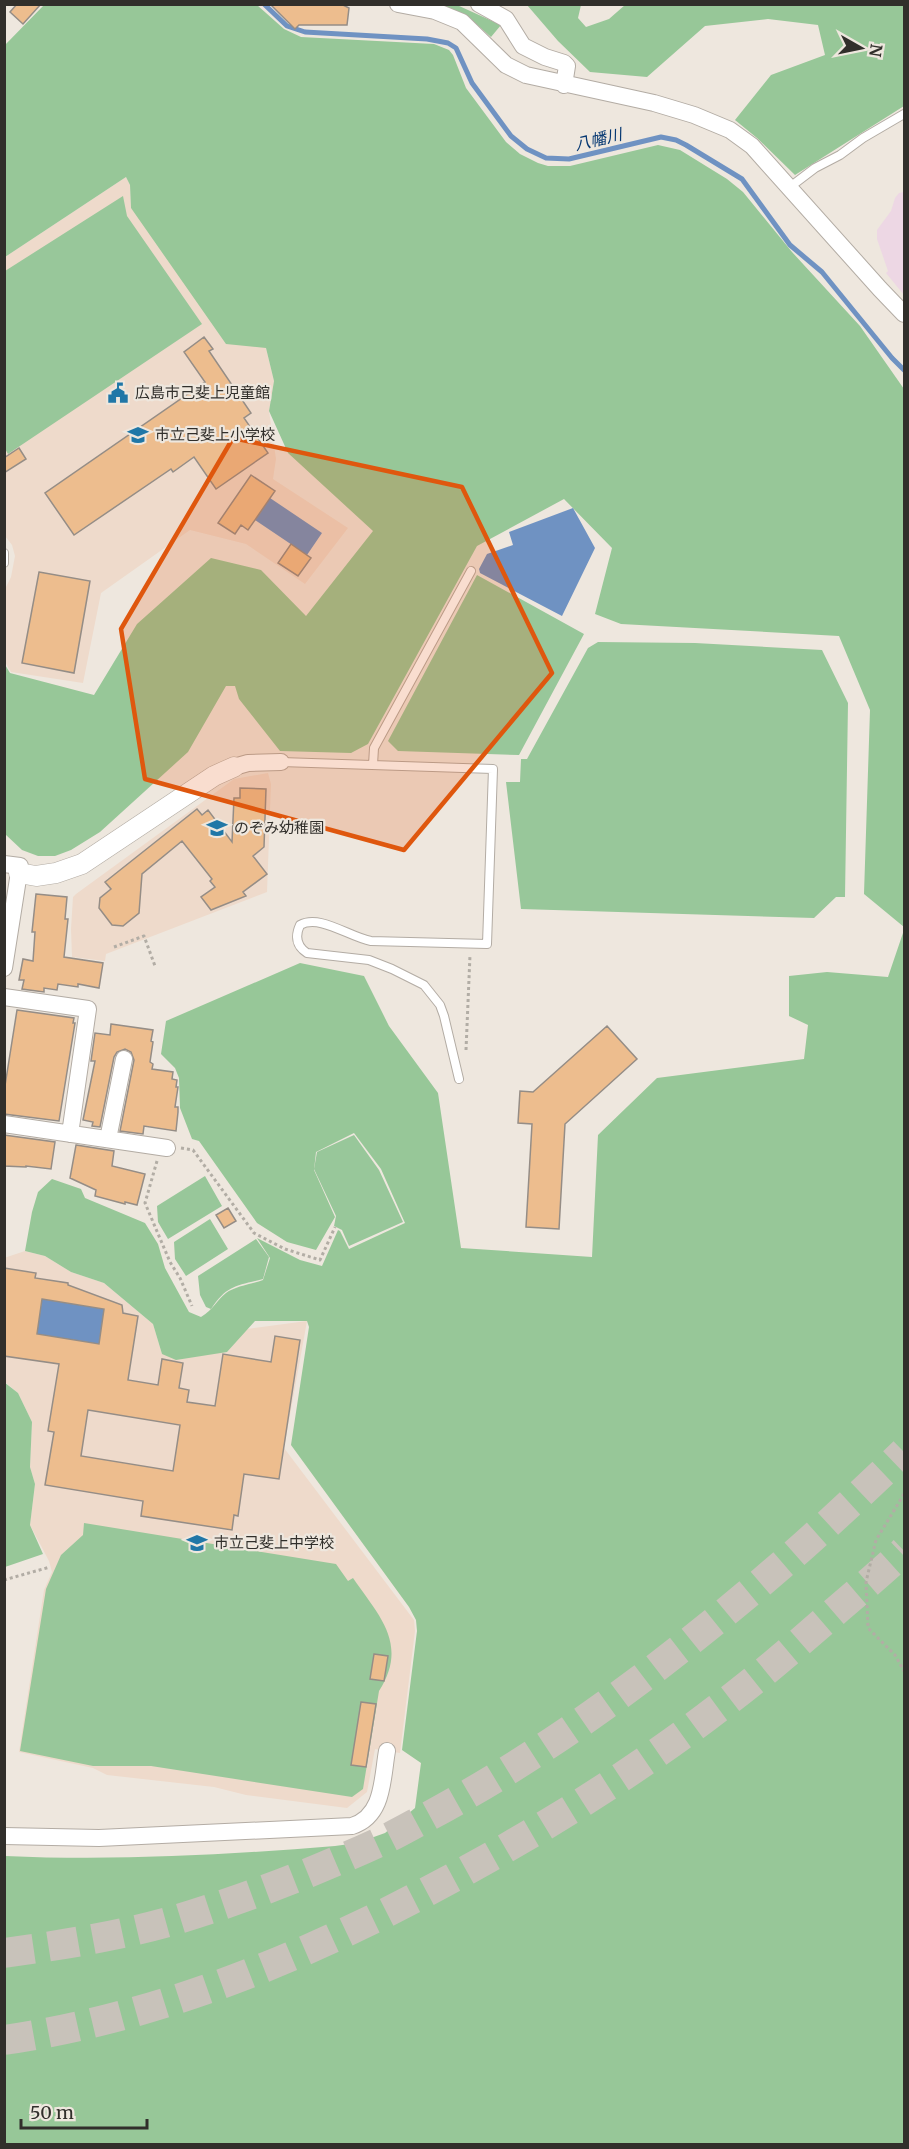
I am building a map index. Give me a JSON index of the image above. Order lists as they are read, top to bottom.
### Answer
{
  "water": ["八幡川"],
  "places": {
    "public building": ["広島市己斐上児童館"],
    "school or university": ["市立己斐上小学校", "のぞみ幼稚園", "市立己斐上中学校"]
  },
  "scale_bar": "50 m",
  "north": "right"
}
